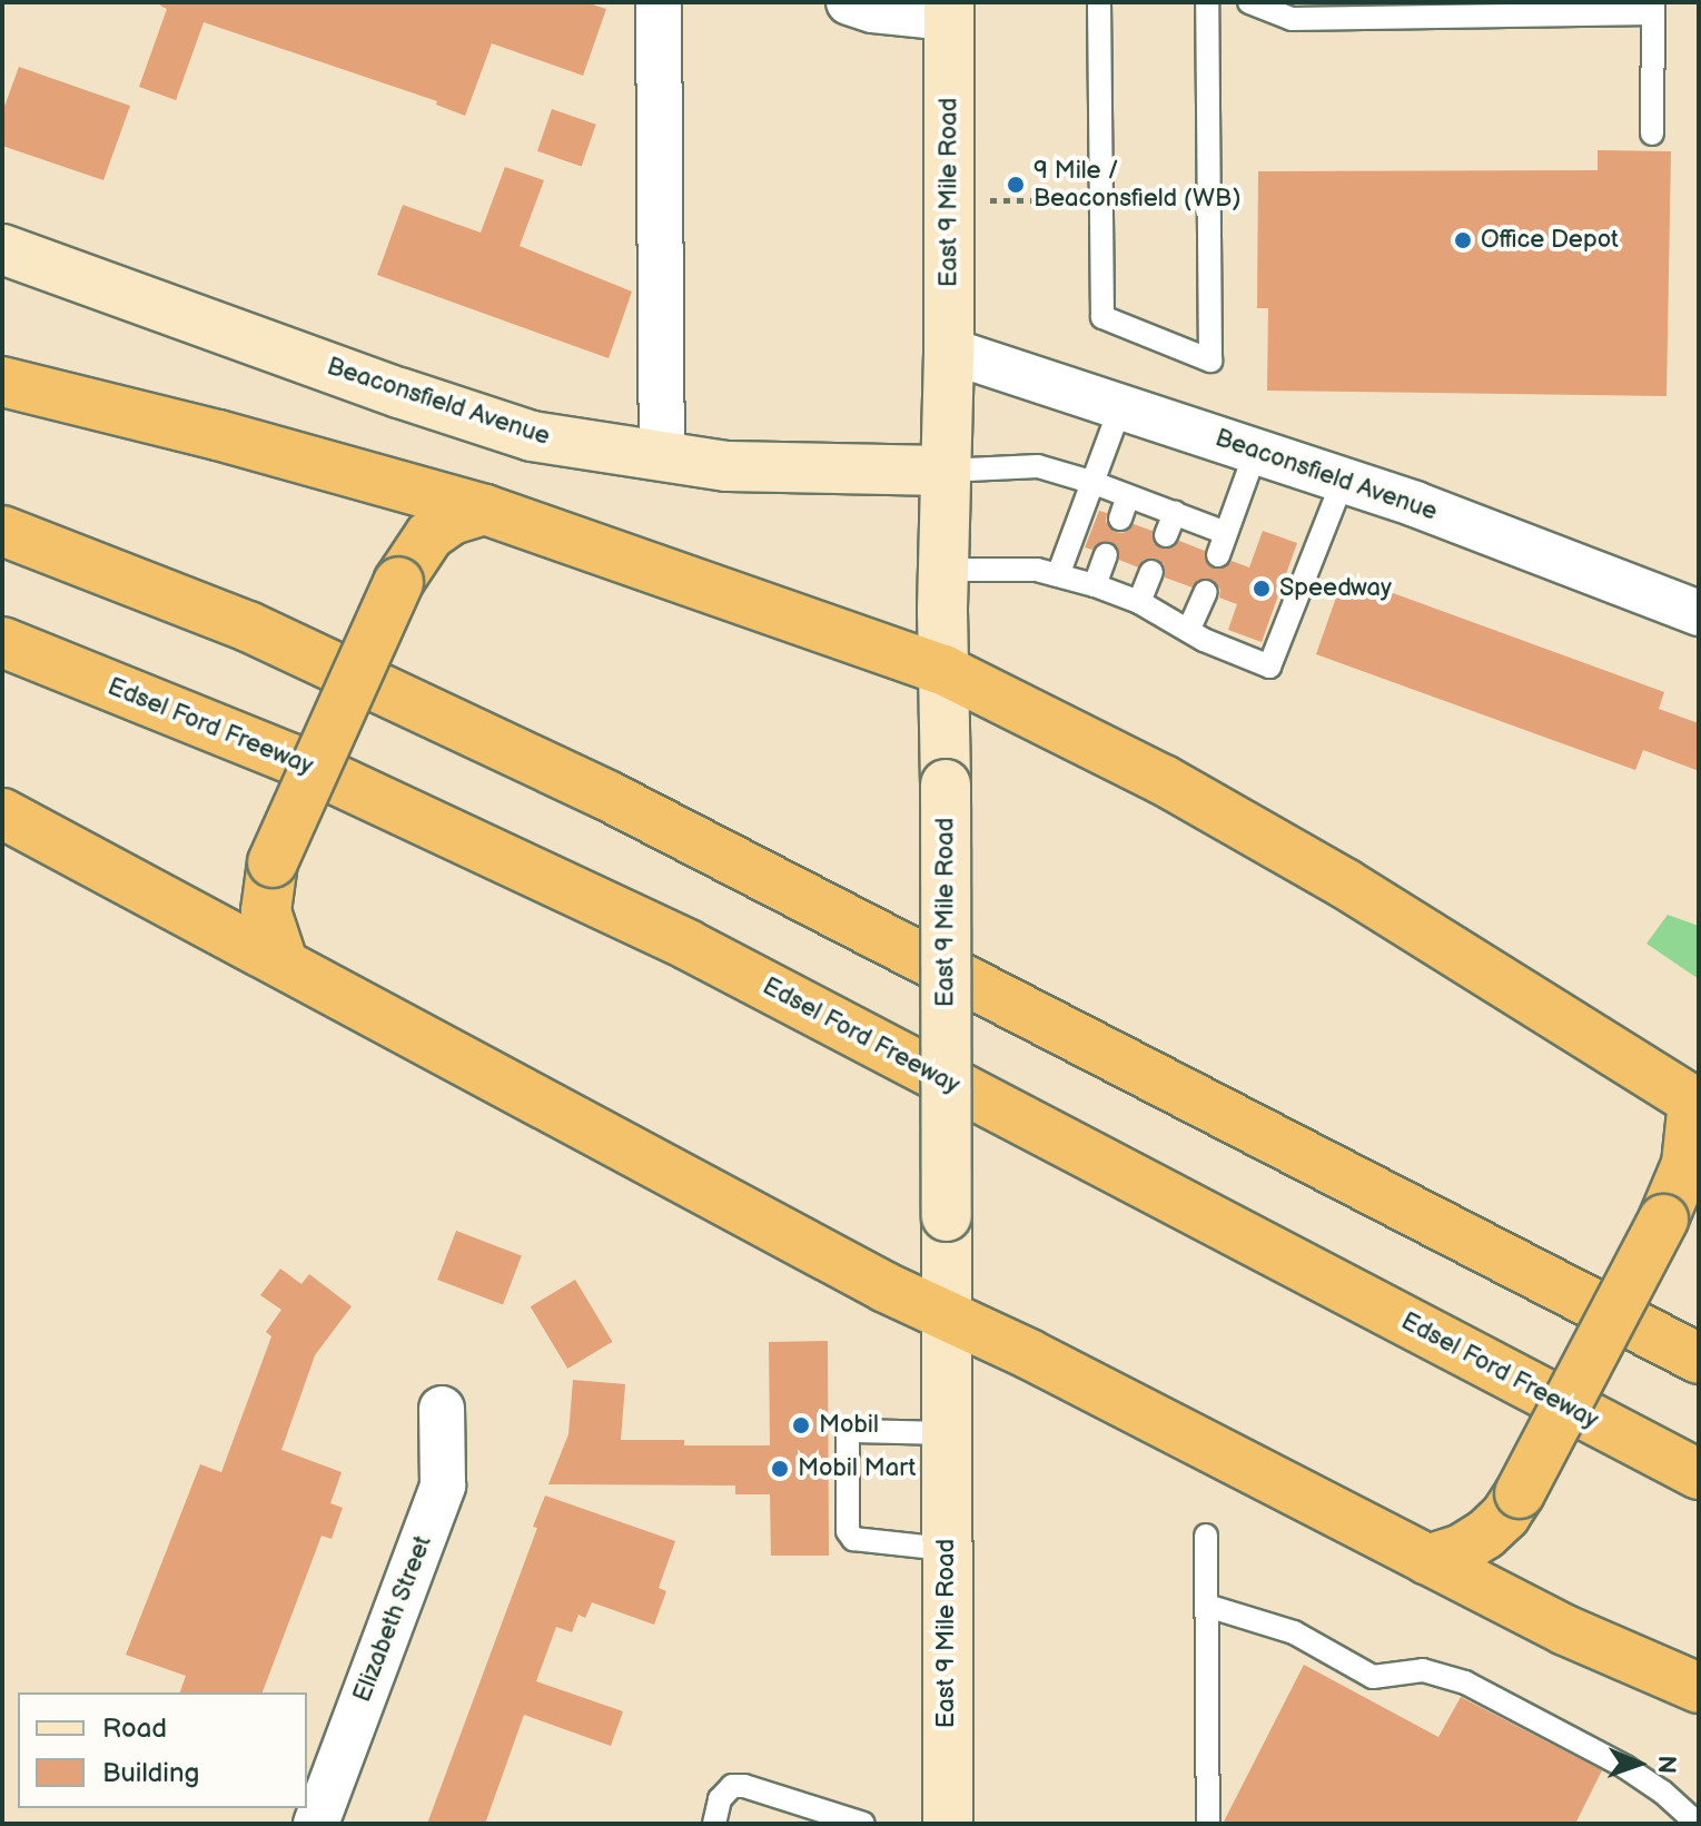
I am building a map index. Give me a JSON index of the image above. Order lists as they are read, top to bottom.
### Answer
{
  "streets": {
    "highway": ["Edsel Ford Freeway"],
    "main road": ["East 9 Mile Road", "Beaconsfield Avenue"],
    "street": ["Elizabeth Street"]
  },
  "crossings": [
    ["East 9 Mile Road", "Beaconsfield Avenue"]
  ],
  "places": [
    "9 Mile / Beaconsfield (WB)",
    "Office Depot",
    "Speedway",
    "Mobil",
    "Mobil Mart"
  ],
  "legend": ["Road", "Building"],
  "north": "right"
}
